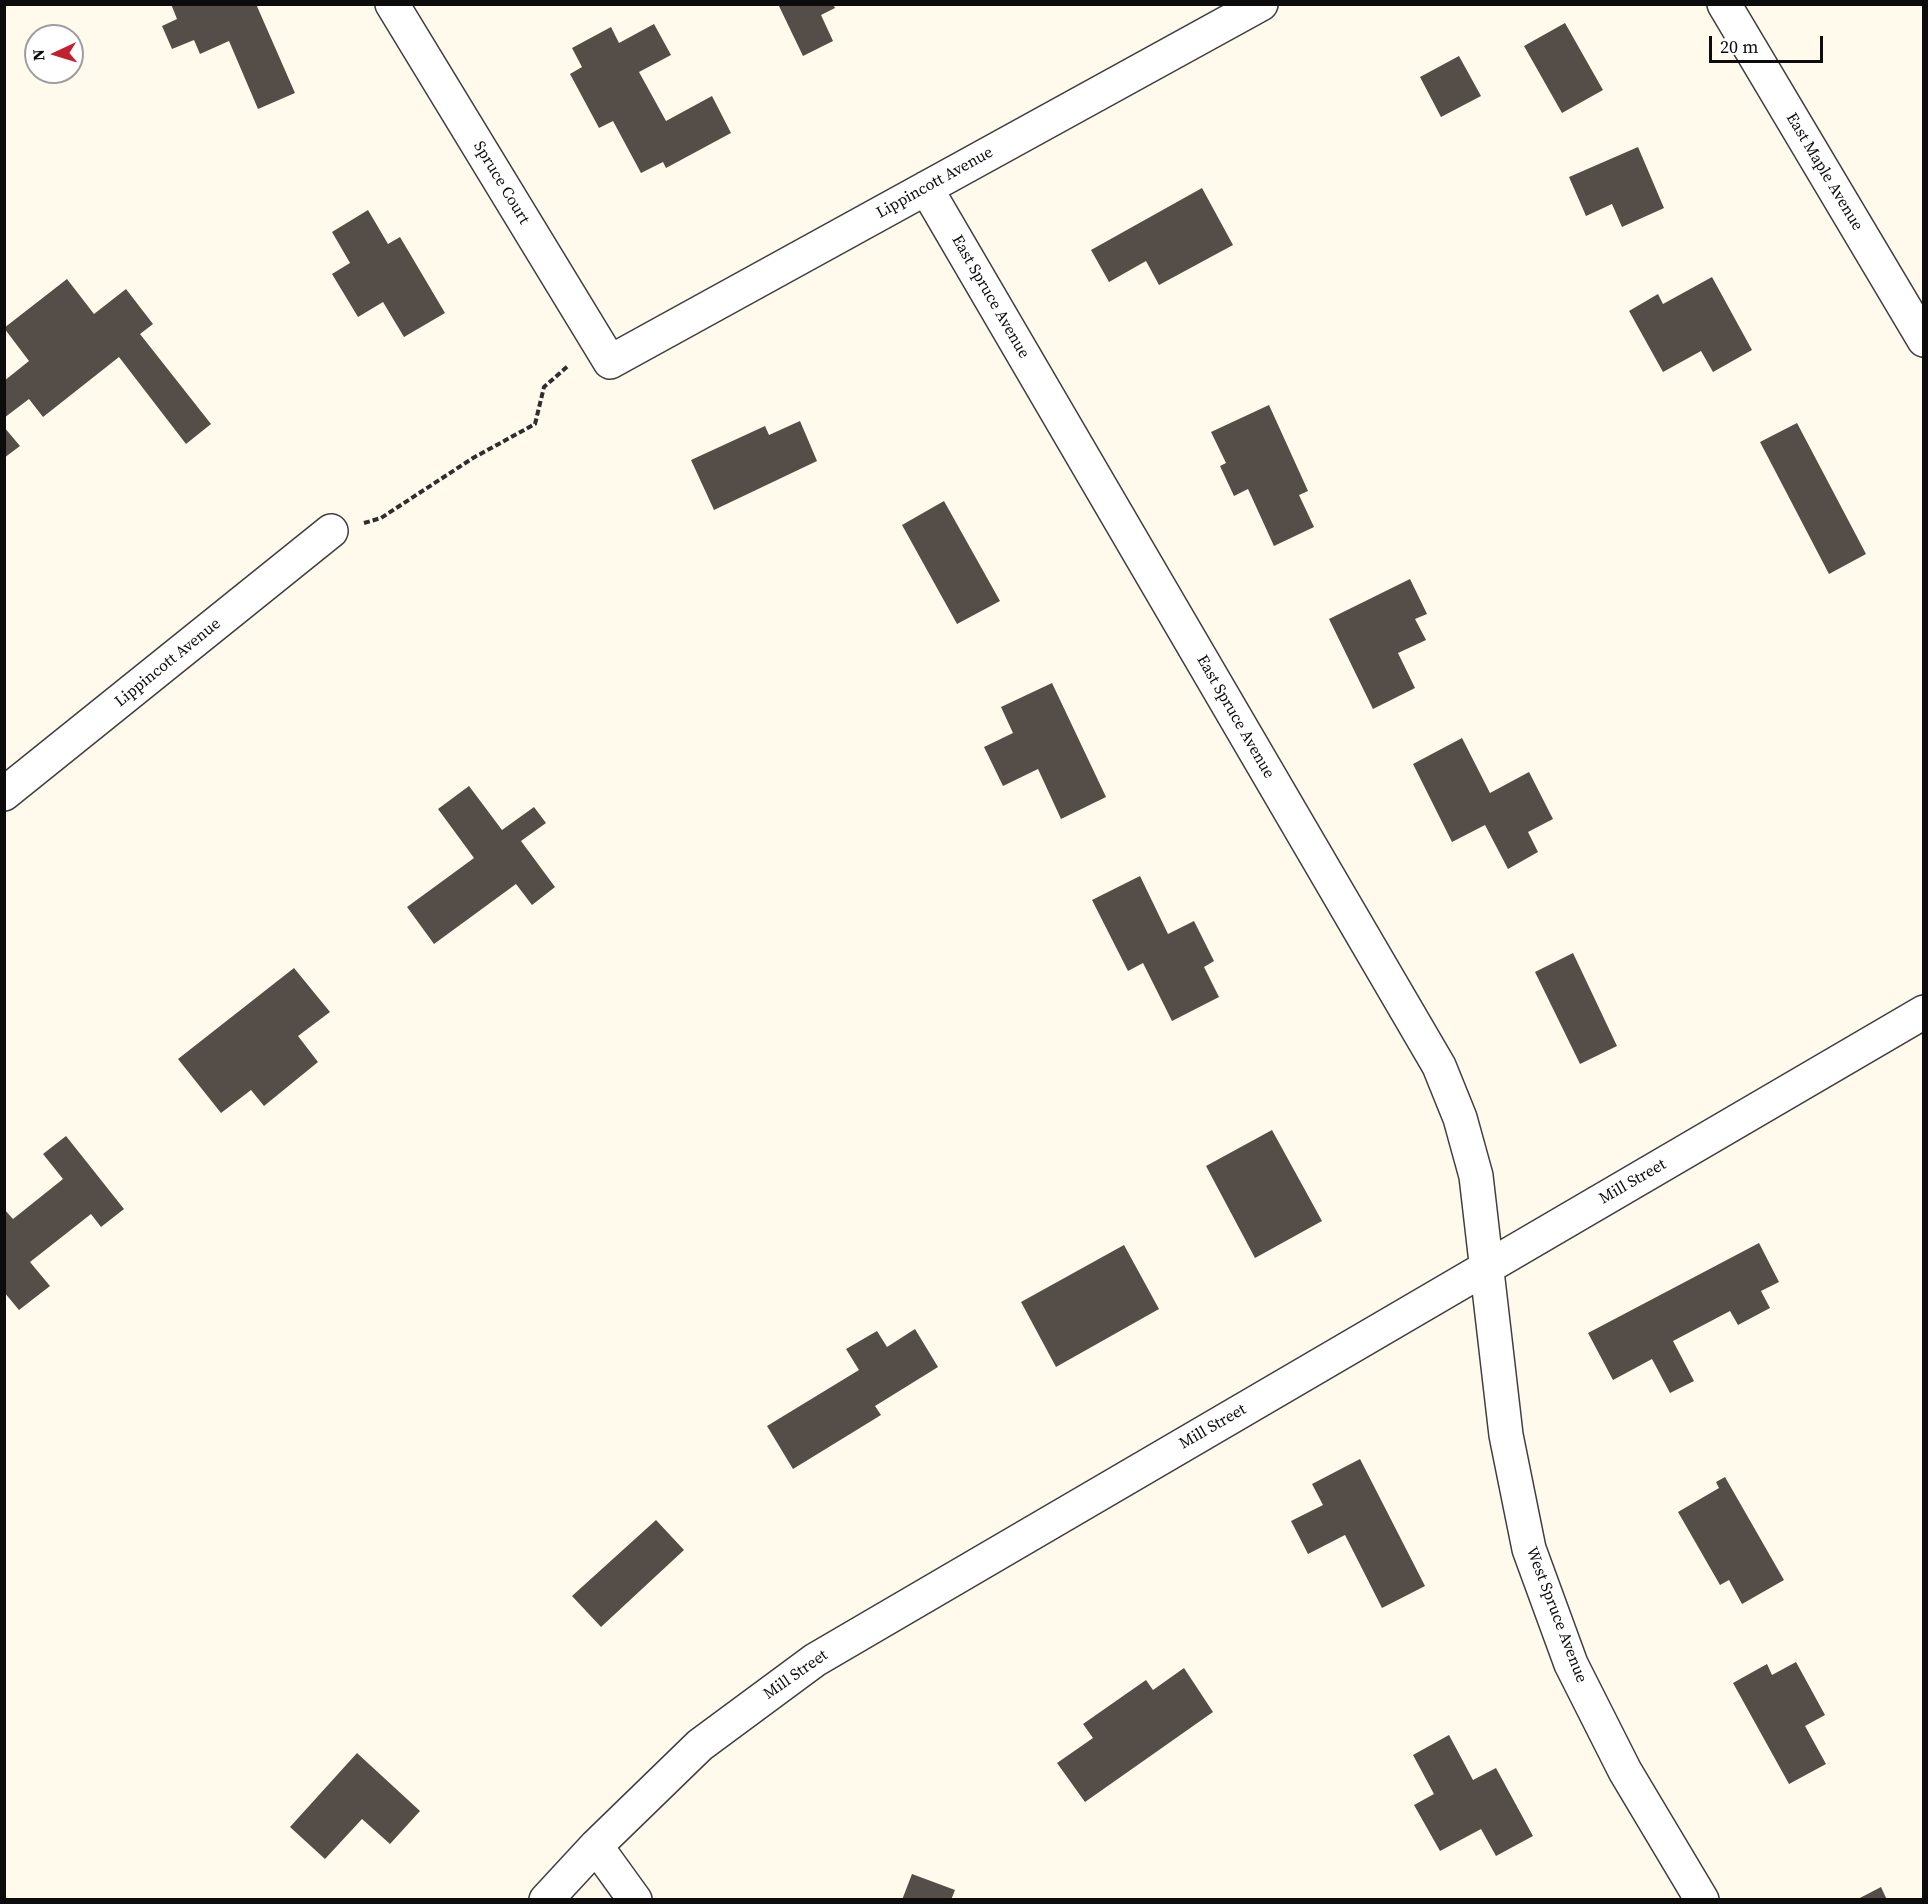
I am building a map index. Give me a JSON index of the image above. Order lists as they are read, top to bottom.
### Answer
{
  "streets": {
    "street": [
      "East Maple Avenue",
      "Spruce Court",
      "Lippincott Avenue",
      "East Spruce Avenue",
      "Mill Street",
      "West Spruce Avenue"
    ]
  },
  "crossings": [
    ["Spruce Court", "Lippincott Avenue"],
    ["Lippincott Avenue", "East Spruce Avenue"],
    ["East Spruce Avenue", "Mill Street"],
    ["East Spruce Avenue", "West Spruce Avenue"],
    ["Mill Street", "West Spruce Avenue"]
  ],
  "scale_bar": "20 m",
  "north": "left"
}
